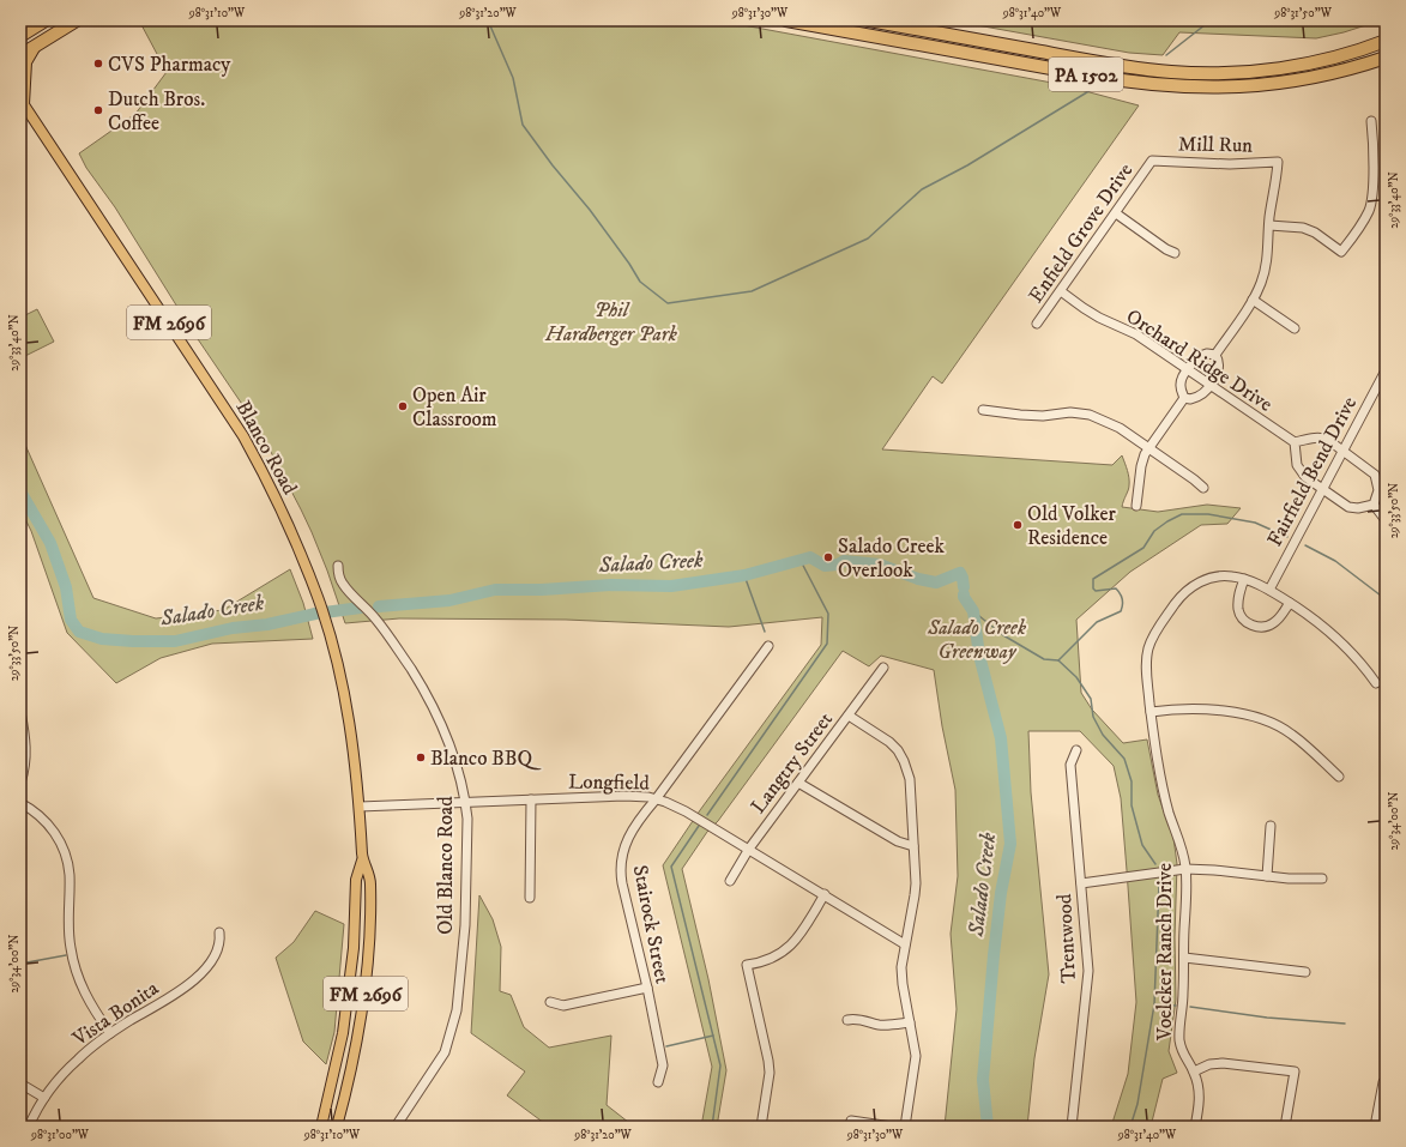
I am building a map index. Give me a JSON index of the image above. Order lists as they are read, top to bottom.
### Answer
{
  "streets": {
    "highway": ["PA 1502"],
    "main road": ["FM 2696", "Blanco Road"],
    "street": [
      "Mill Run",
      "Enfield Grove Drive",
      "Orchard Ridge Drive",
      "Fairfield Bend Drive",
      "Langtry Street",
      "Longfield",
      "Old Blanco Road",
      "Stairock Street",
      "Trentwood",
      "Voelcker Ranch Drive",
      "Vista Bonita"
    ]
  },
  "crossings": [
    ["Mill Run", "Enfield Grove Drive"],
    ["Enfield Grove Drive", "Orchard Ridge Drive"],
    ["Blanco Road", "Longfield"],
    ["Fairfield Bend Drive", "Voelcker Ranch Drive"],
    ["Langtry Street", "Longfield"],
    ["Longfield", "Old Blanco Road"],
    ["Longfield", "Stairock Street"]
  ],
  "water": ["Salado Creek"],
  "parks": ["Phil Hardberger Park", "Salado Creek Greenway"],
  "places": [
    "CVS Pharmacy",
    "Dutch Bros. Coffee",
    "Open Air Classroom",
    "Old Volker Residence",
    "Salado Creek Overlook",
    "Blanco BBQ"
  ],
  "coordinates": [
    "98°31'10\"W",
    "98°31'20\"W",
    "98°31'30\"W",
    "98°31'40\"W",
    "98°31'50\"W",
    "29°33'40\"N",
    "29°33'50\"N",
    "29°34'00\"N",
    "98°31'00\"W"
  ]
}
